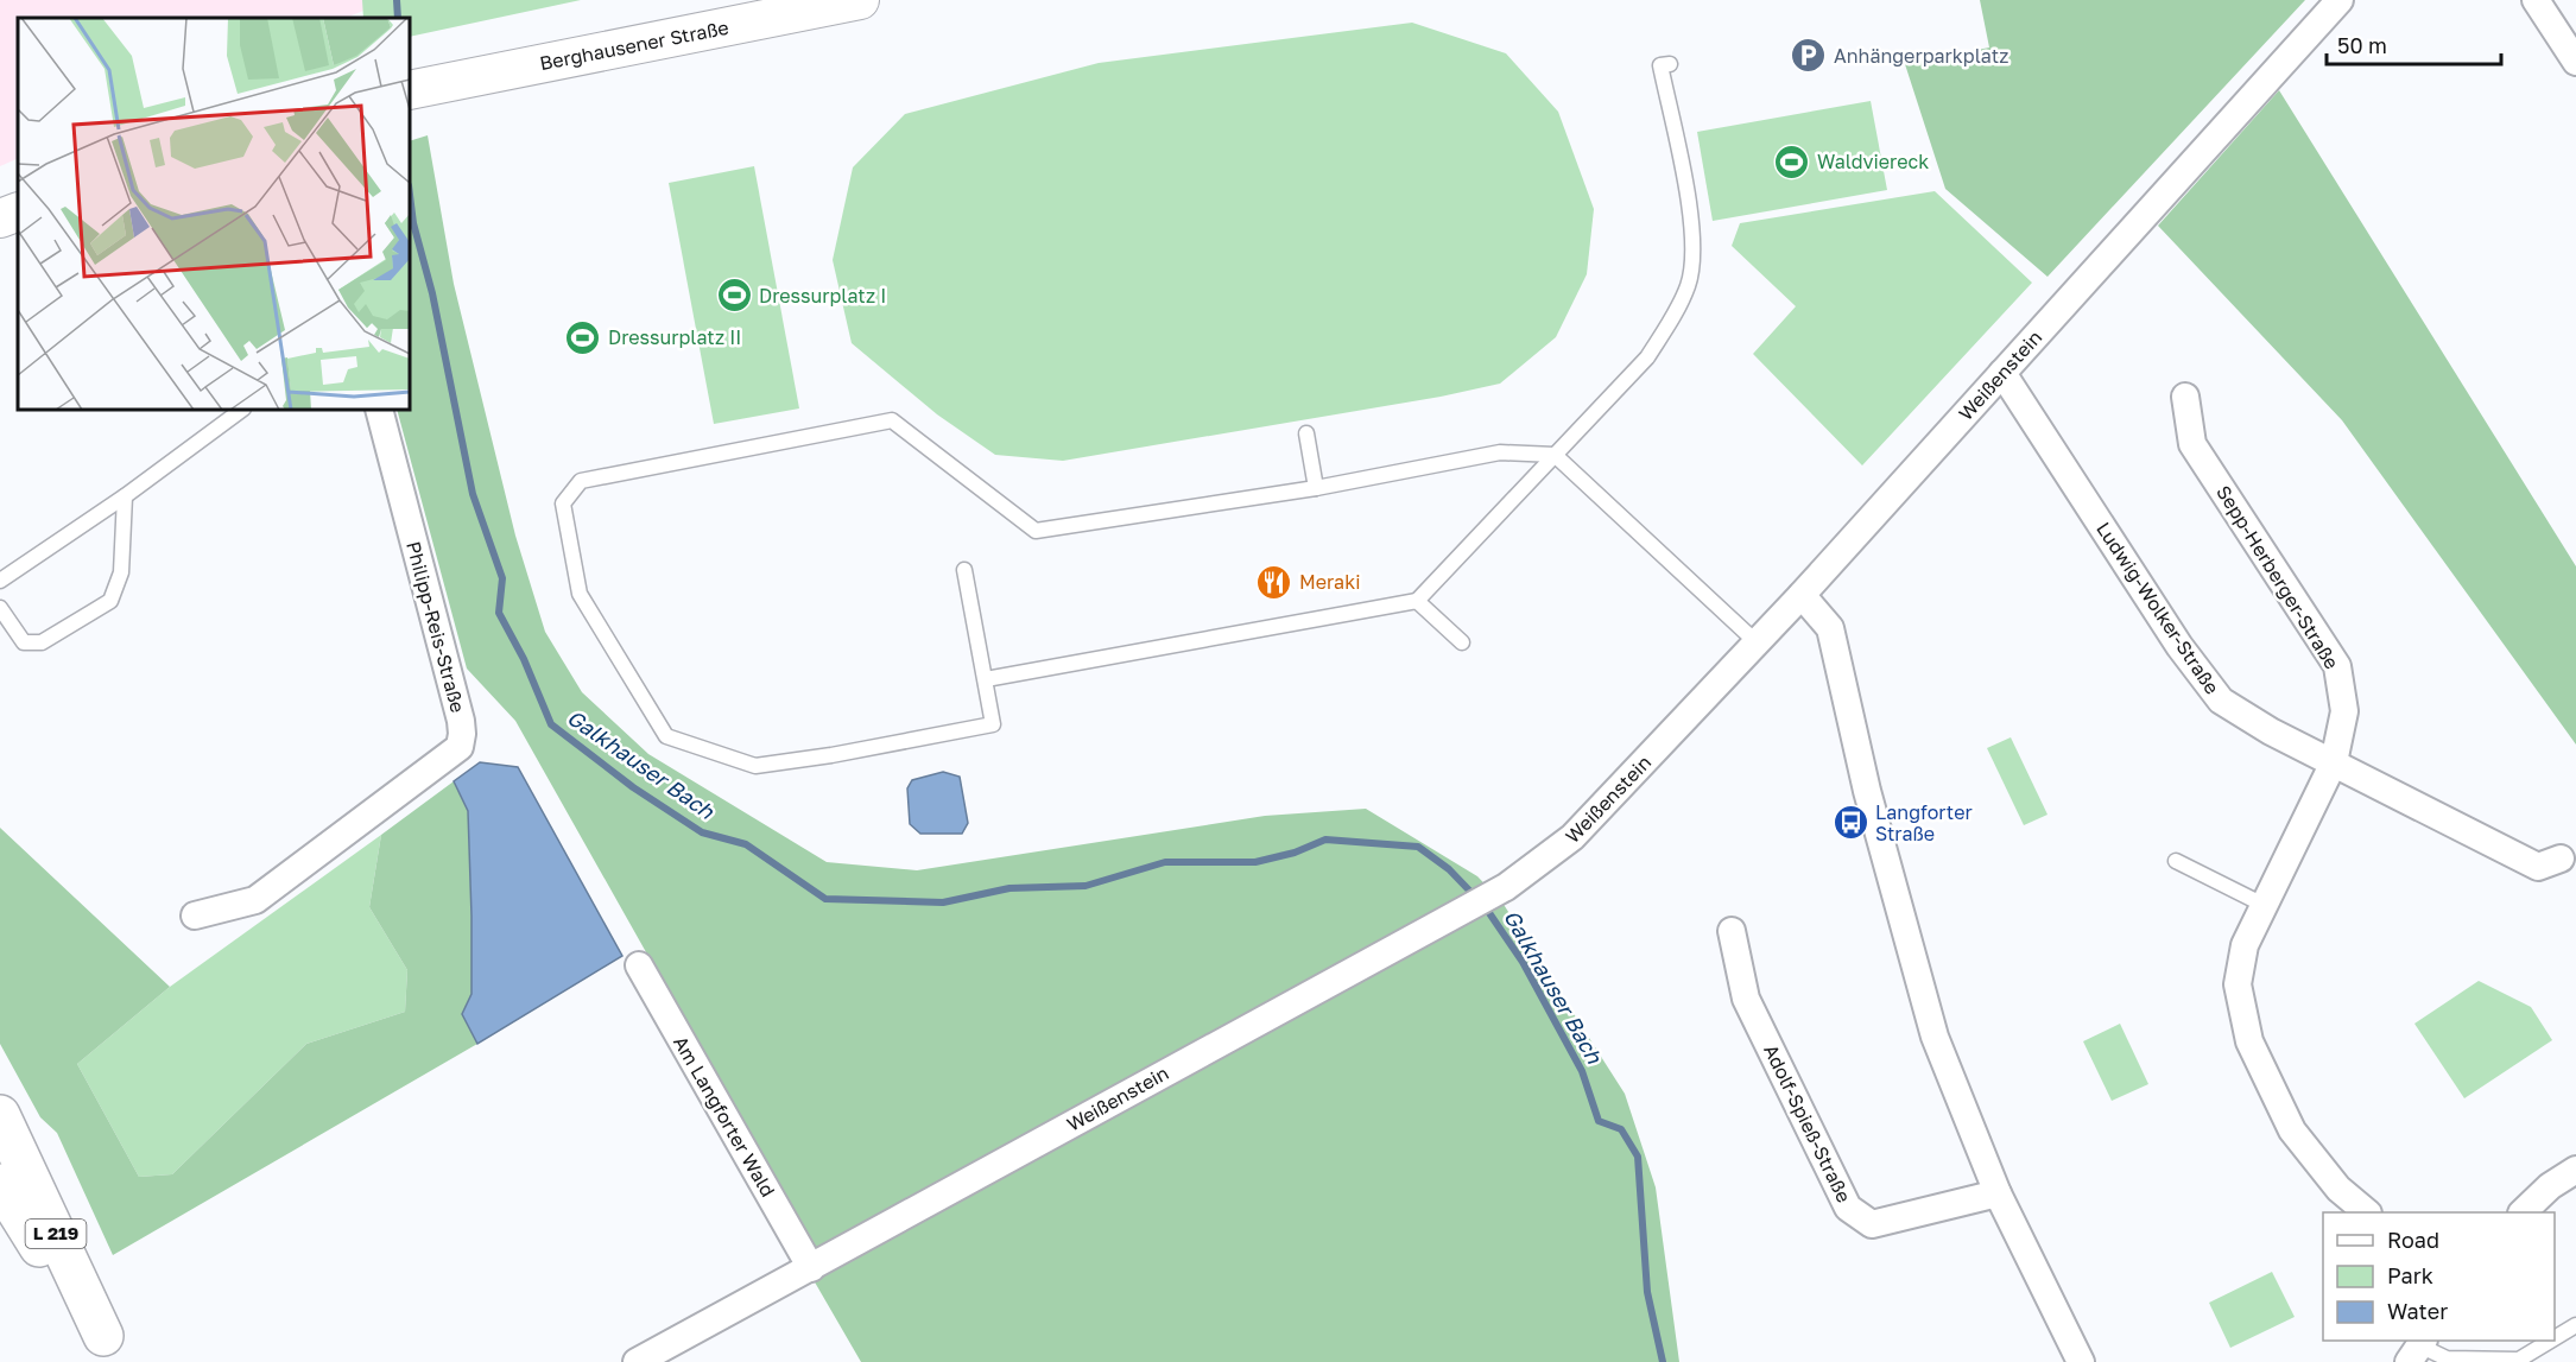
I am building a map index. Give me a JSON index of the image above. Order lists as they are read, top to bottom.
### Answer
{
  "streets": {
    "main road": ["Berghausener Straße", "L 219"],
    "street": [
      "Weißenstein",
      "Sepp-Herberger-Straße",
      "Ludwig-Wolker-Straße",
      "Philipp-Reis-Straße",
      "Am Langforter Wald",
      "Adolf-Spieß-Straße"
    ]
  },
  "crossings": [
    ["Weißenstein", "Ludwig-Wolker-Straße"],
    ["Weißenstein", "Am Langforter Wald"],
    ["Sepp-Herberger-Straße", "Ludwig-Wolker-Straße"]
  ],
  "water": ["Galkhauser Bach"],
  "places": {
    "parking": ["Anhängerparkplatz"],
    "sports": ["Waldviereck", "Dressurplatz I", "Dressurplatz II"],
    "restaurant": ["Meraki"],
    "bus stop": ["Langforter Straße"]
  },
  "legend": ["Road", "Park", "Water"],
  "scale_bar": "50 m"
}
